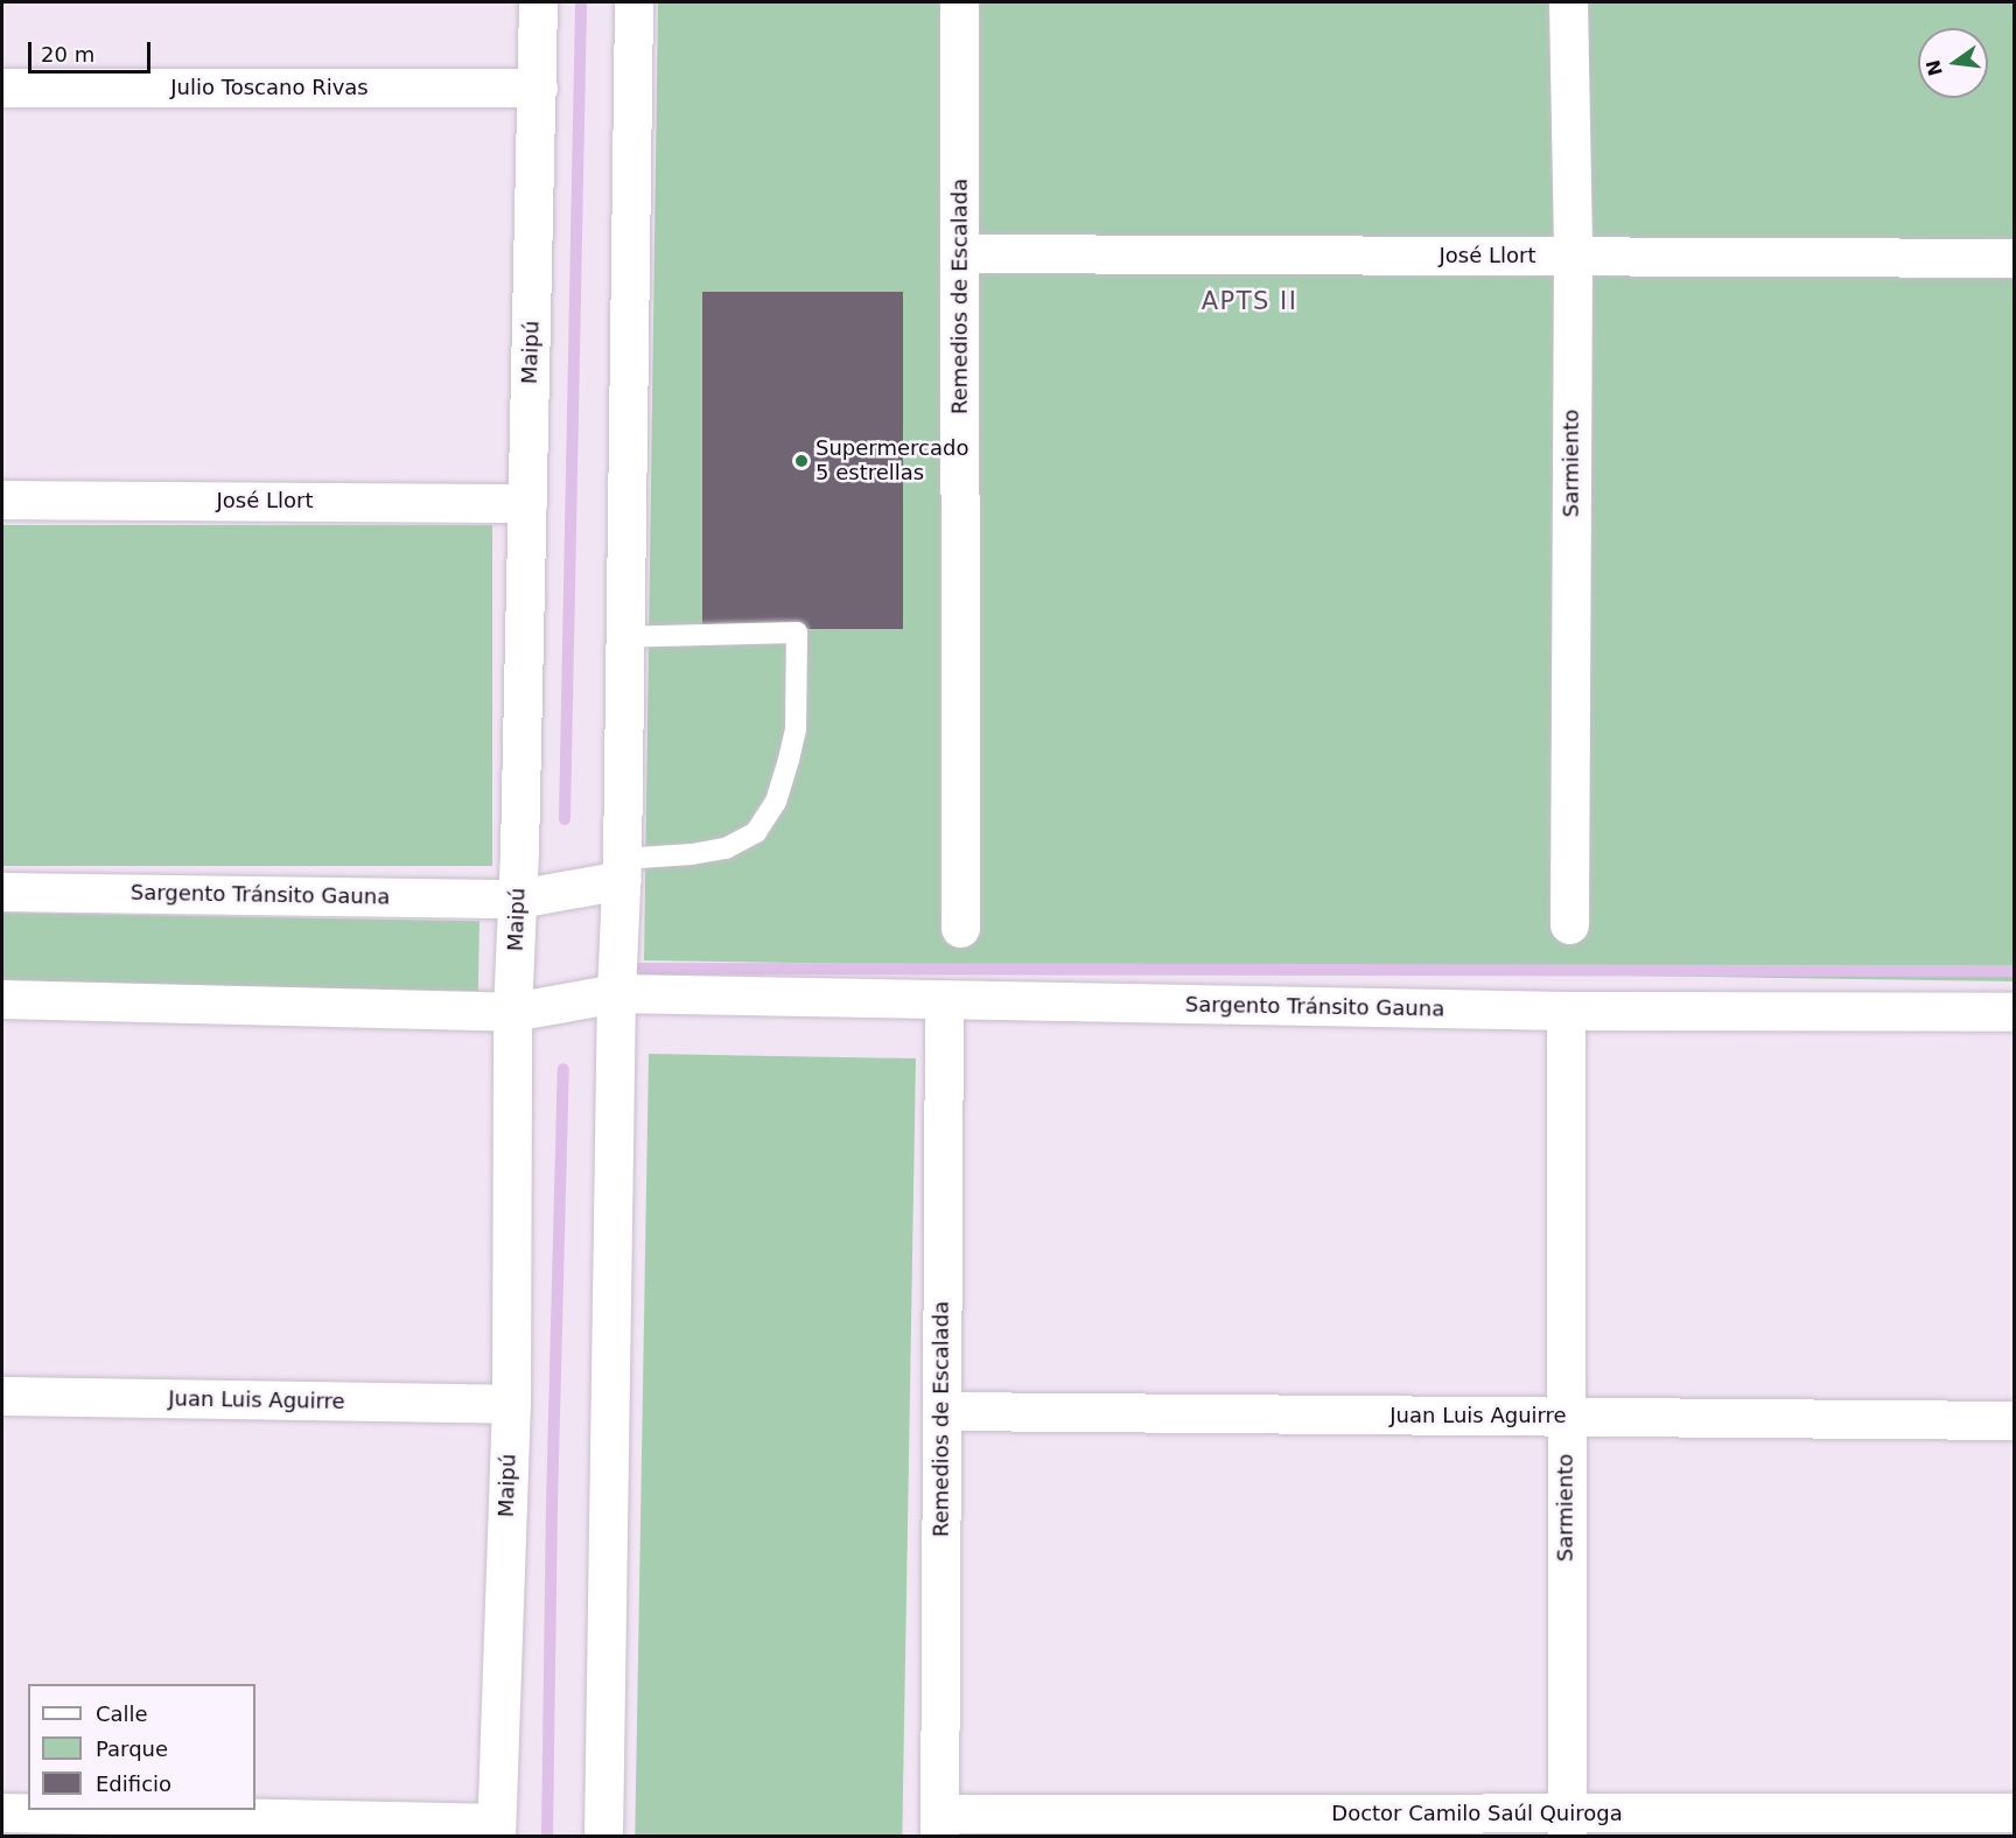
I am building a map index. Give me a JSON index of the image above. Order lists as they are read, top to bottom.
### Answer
{
  "streets": {
    "street": [
      "Julio Toscano Rivas",
      "José Llort",
      "Remedios de Escalada",
      "Maipú",
      "Sarmiento",
      "Sargento Tránsito Gauna",
      "Juan Luis Aguirre",
      "Doctor Camilo Saúl Quiroga"
    ]
  },
  "crossings": [
    ["Julio Toscano Rivas", "Maipú"],
    ["José Llort", "Remedios de Escalada"],
    ["José Llort", "Maipú"],
    ["José Llort", "Sarmiento"],
    ["Remedios de Escalada", "Sargento Tránsito Gauna"],
    ["Remedios de Escalada", "Juan Luis Aguirre"],
    ["Remedios de Escalada", "Doctor Camilo Saúl Quiroga"],
    ["Maipú", "Sargento Tránsito Gauna"],
    ["Maipú", "Juan Luis Aguirre"],
    ["Sarmiento", "Sargento Tránsito Gauna"],
    ["Sarmiento", "Juan Luis Aguirre"],
    ["Sarmiento", "Doctor Camilo Saúl Quiroga"]
  ],
  "districts": ["APTS II"],
  "places": ["Supermercado 5 estrellas"],
  "legend": ["Calle", "Parque", "Edificio"],
  "scale_bar": "20 m",
  "north": "left"
}
